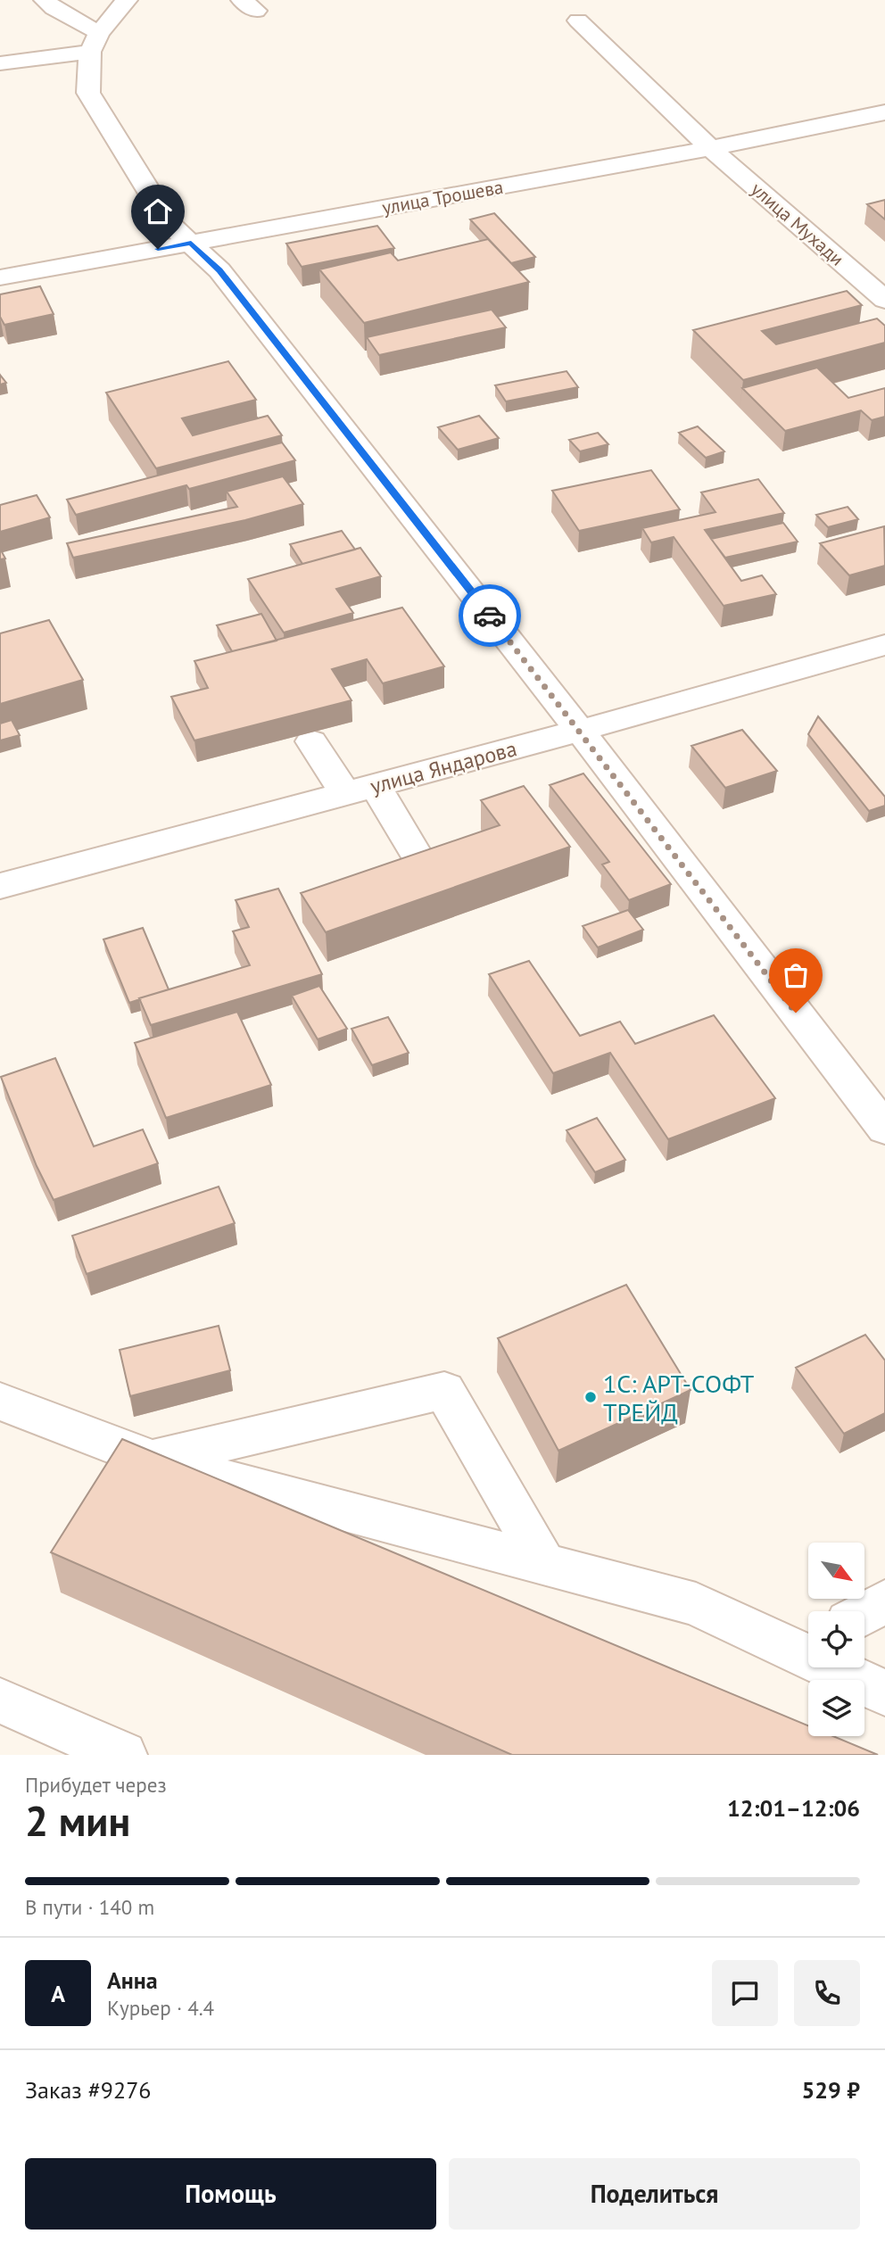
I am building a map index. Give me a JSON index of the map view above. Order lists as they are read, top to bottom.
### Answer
{
  "streets": {
    "street": ["улица Трошева", "улица Мухади", "улица Яндарова"]
  },
  "crossings": [
    ["улица Трошева", "улица Мухади"]
  ],
  "places": ["1С: АРТ-СОФТ ТРЕЙД"],
  "north": "bottom right",
  "page": {
    "heading": ["2 мин", "Прибудет через", "12:01–12:06"],
    "panel": [
      "Анна",
      "Курьер · 4.4",
      "Заказ #9276",
      "529 ₽"
    ],
    "bar": "В пути · 140 m",
    "round": "А",
    "buttons": ["Помощь", "Поделиться"]
  }
}
